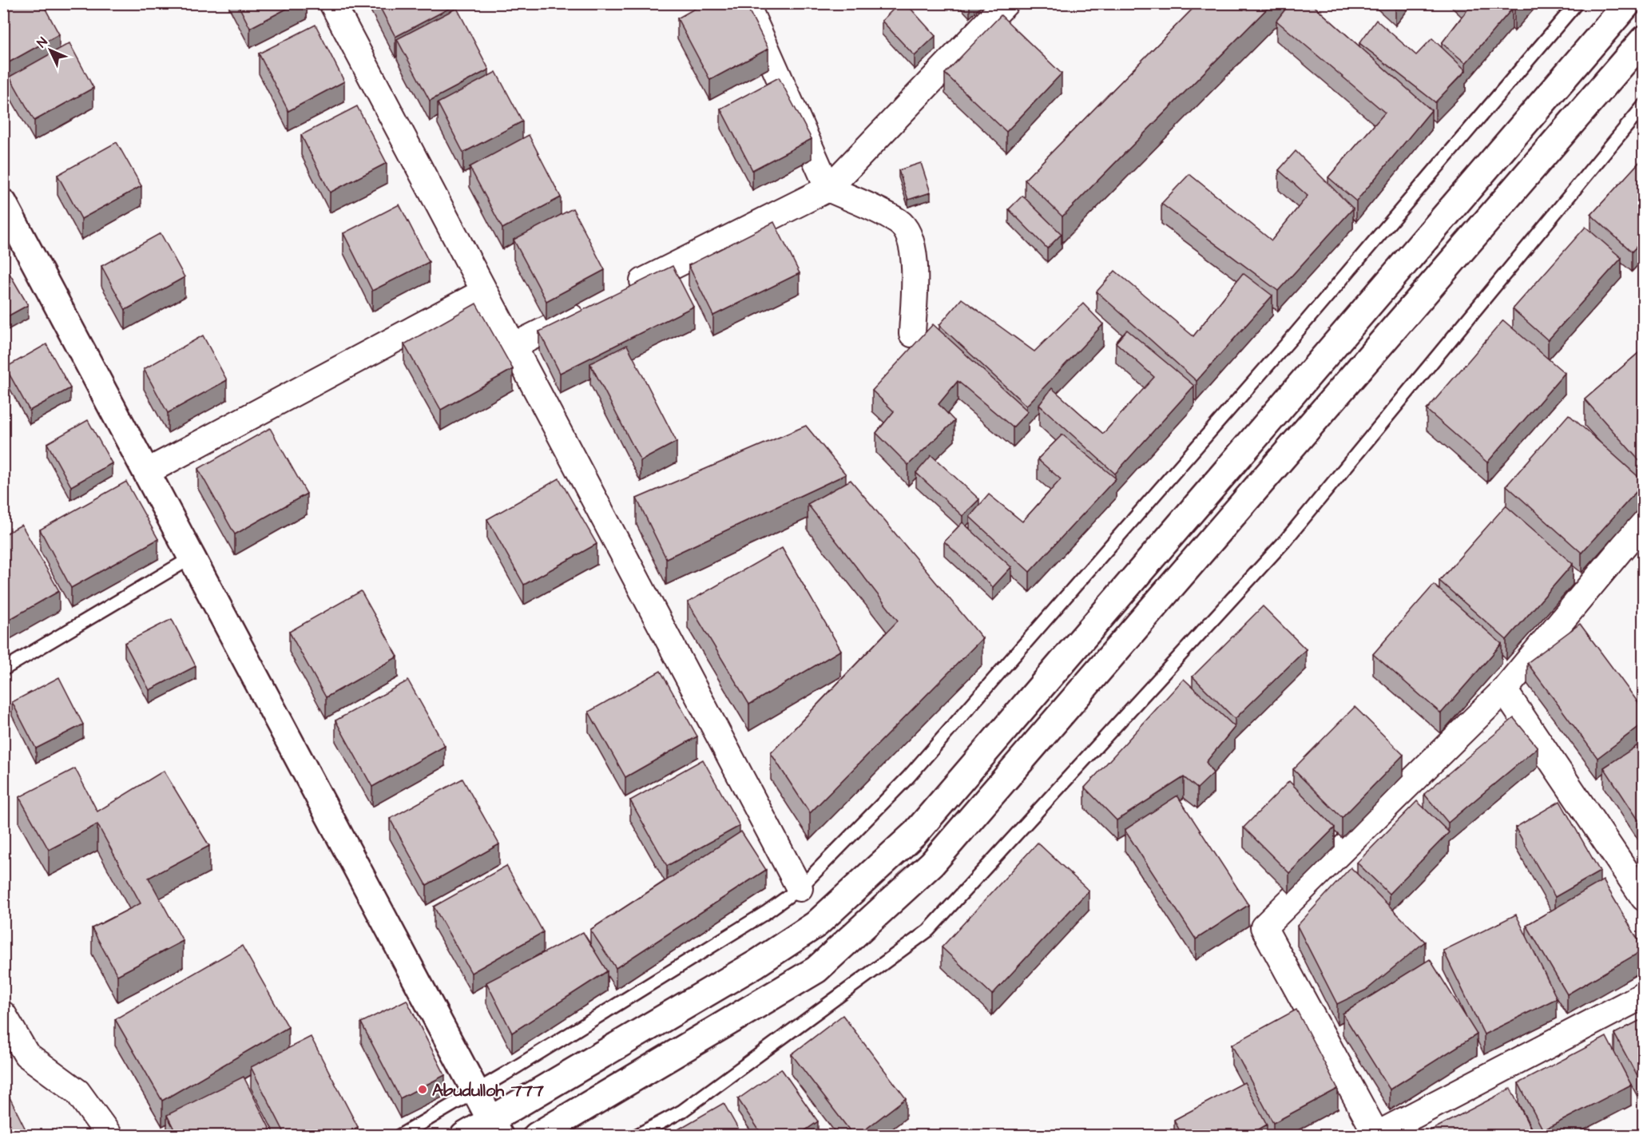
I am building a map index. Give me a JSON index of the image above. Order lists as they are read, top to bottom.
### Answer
{
  "places": ["Abudulloh 777"],
  "north": "top left"
}
